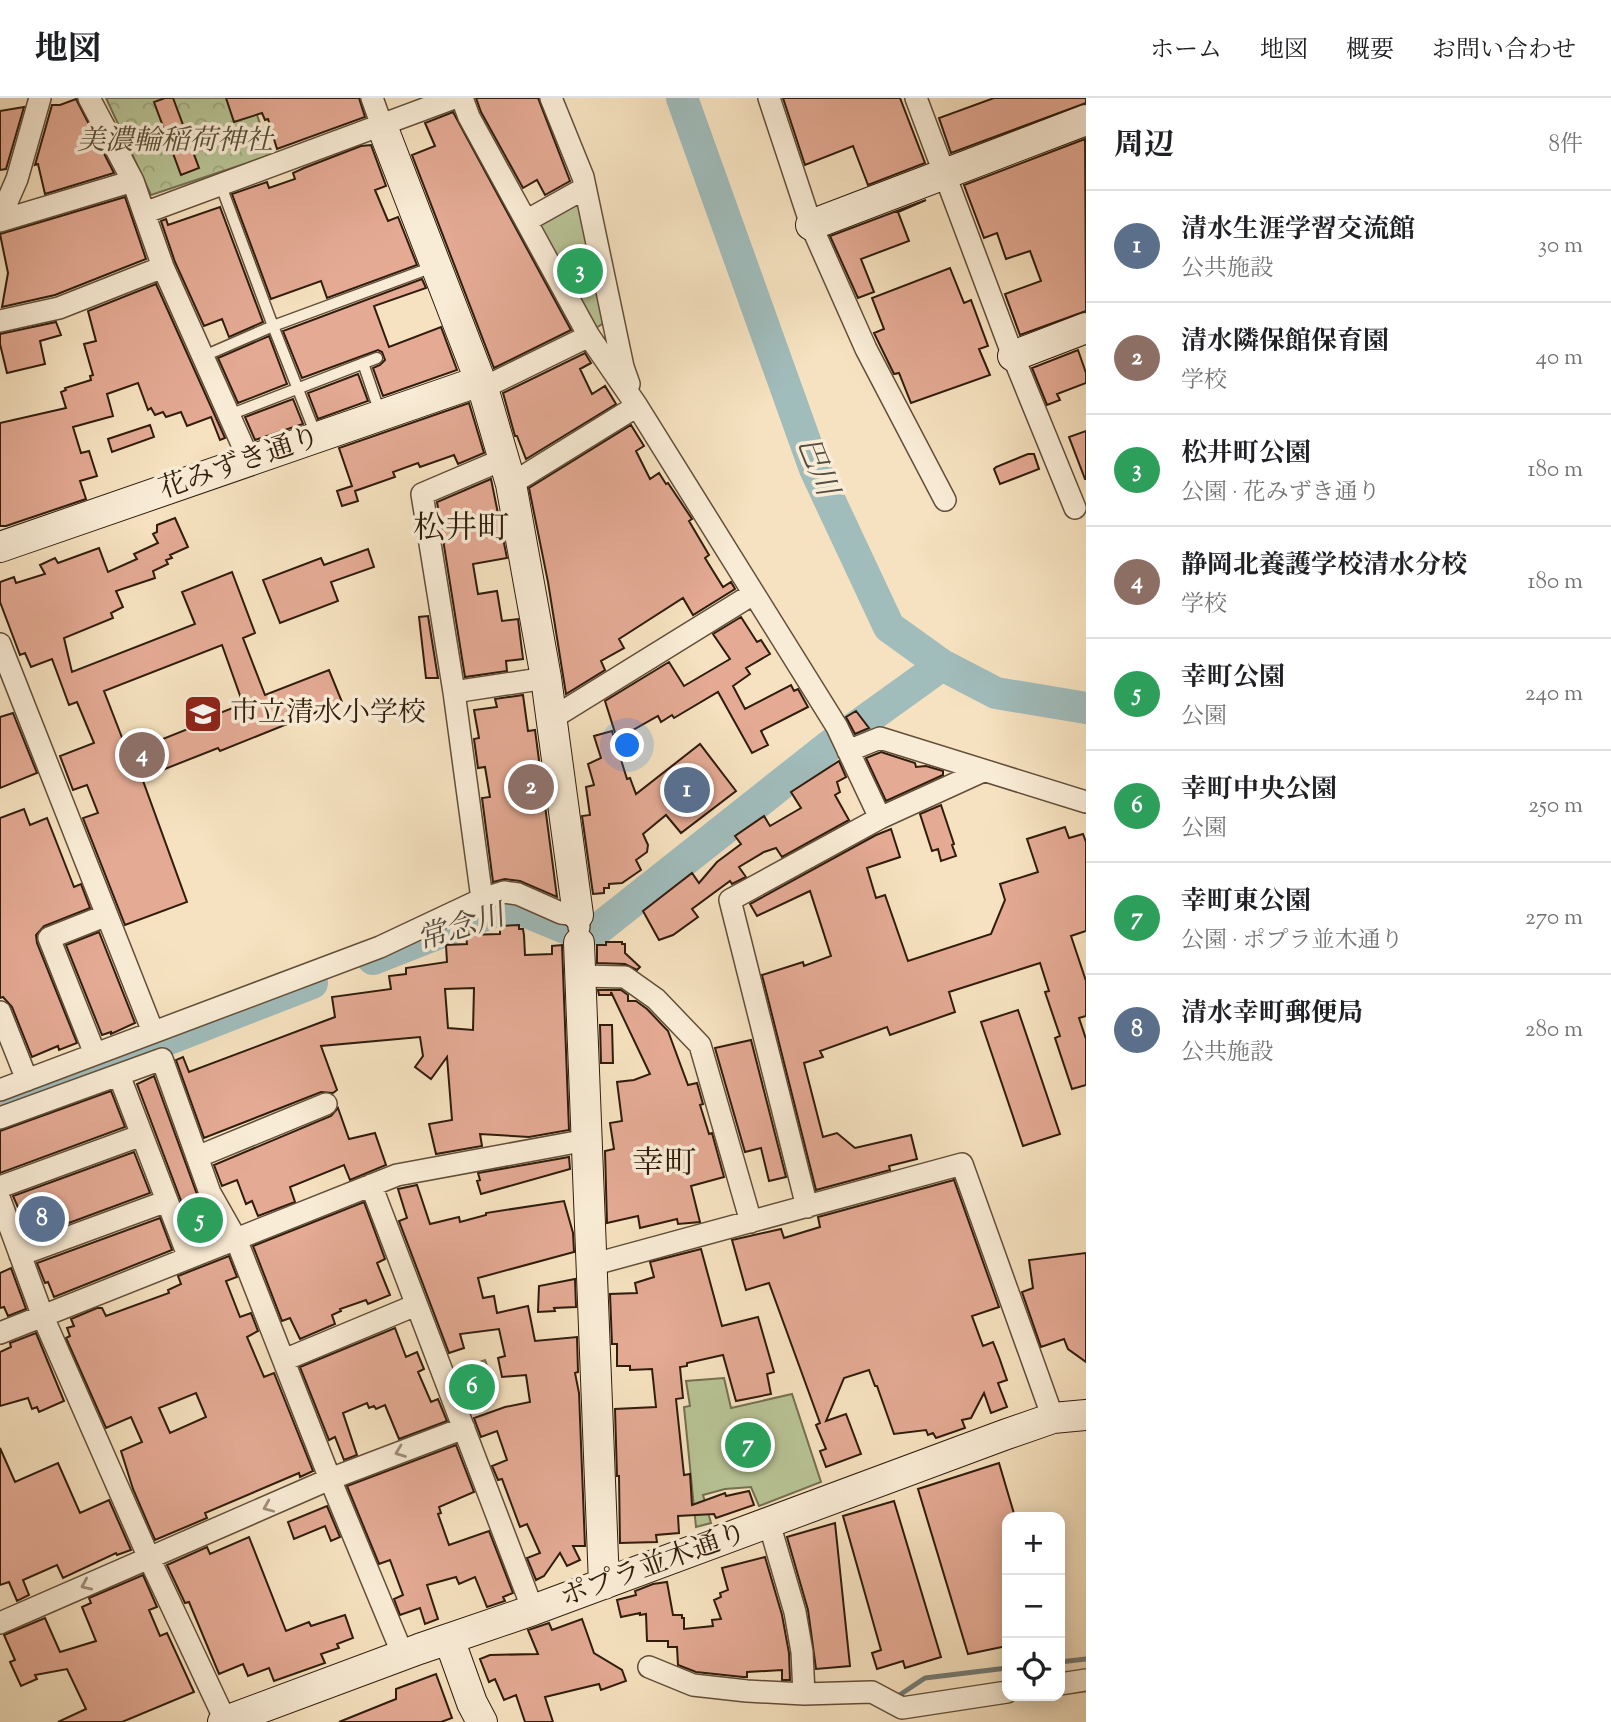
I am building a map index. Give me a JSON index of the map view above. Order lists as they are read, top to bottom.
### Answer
{
  "streets": {
    "street": ["花みずき通り", "ポプラ並木通り"]
  },
  "districts": ["松井町", "幸町"],
  "water": ["巴川", "常念川"],
  "parks": ["美濃輪稲荷神社"],
  "places": {
    "school or university": ["市立清水小学校"]
  },
  "page": {
    "header": "地図",
    "nav": [
      "ホーム",
      "地図",
      "概要",
      "お問い合わせ"
    ],
    "heading": ["周辺", "8件"],
    "list": [
      {
        "mark": "1",
        "name": "清水生涯学習交流館",
        "note": "公共施設",
        "value": "30 m"
      },
      {
        "mark": "2",
        "name": "清水隣保館保育園",
        "note": "学校",
        "value": "40 m"
      },
      {
        "mark": "3",
        "name": "松井町公園",
        "note": "公園 · 花みずき通り",
        "value": "180 m"
      },
      {
        "mark": "4",
        "name": "静岡北養護学校清水分校",
        "note": "学校",
        "value": "180 m"
      },
      {
        "mark": "5",
        "name": "幸町公園",
        "note": "公園",
        "value": "240 m"
      },
      {
        "mark": "6",
        "name": "幸町中央公園",
        "note": "公園",
        "value": "250 m"
      },
      {
        "mark": "7",
        "name": "幸町東公園",
        "note": "公園 · ポプラ並木通り",
        "value": "270 m"
      },
      {
        "mark": "8",
        "name": "清水幸町郵便局",
        "note": "公共施設",
        "value": "280 m"
      }
    ],
    "pins": [
      "3",
      "4",
      "2",
      "1",
      "8",
      "5",
      "6",
      "7"
    ],
    "map_buttons": ["+", "−"]
  }
}
